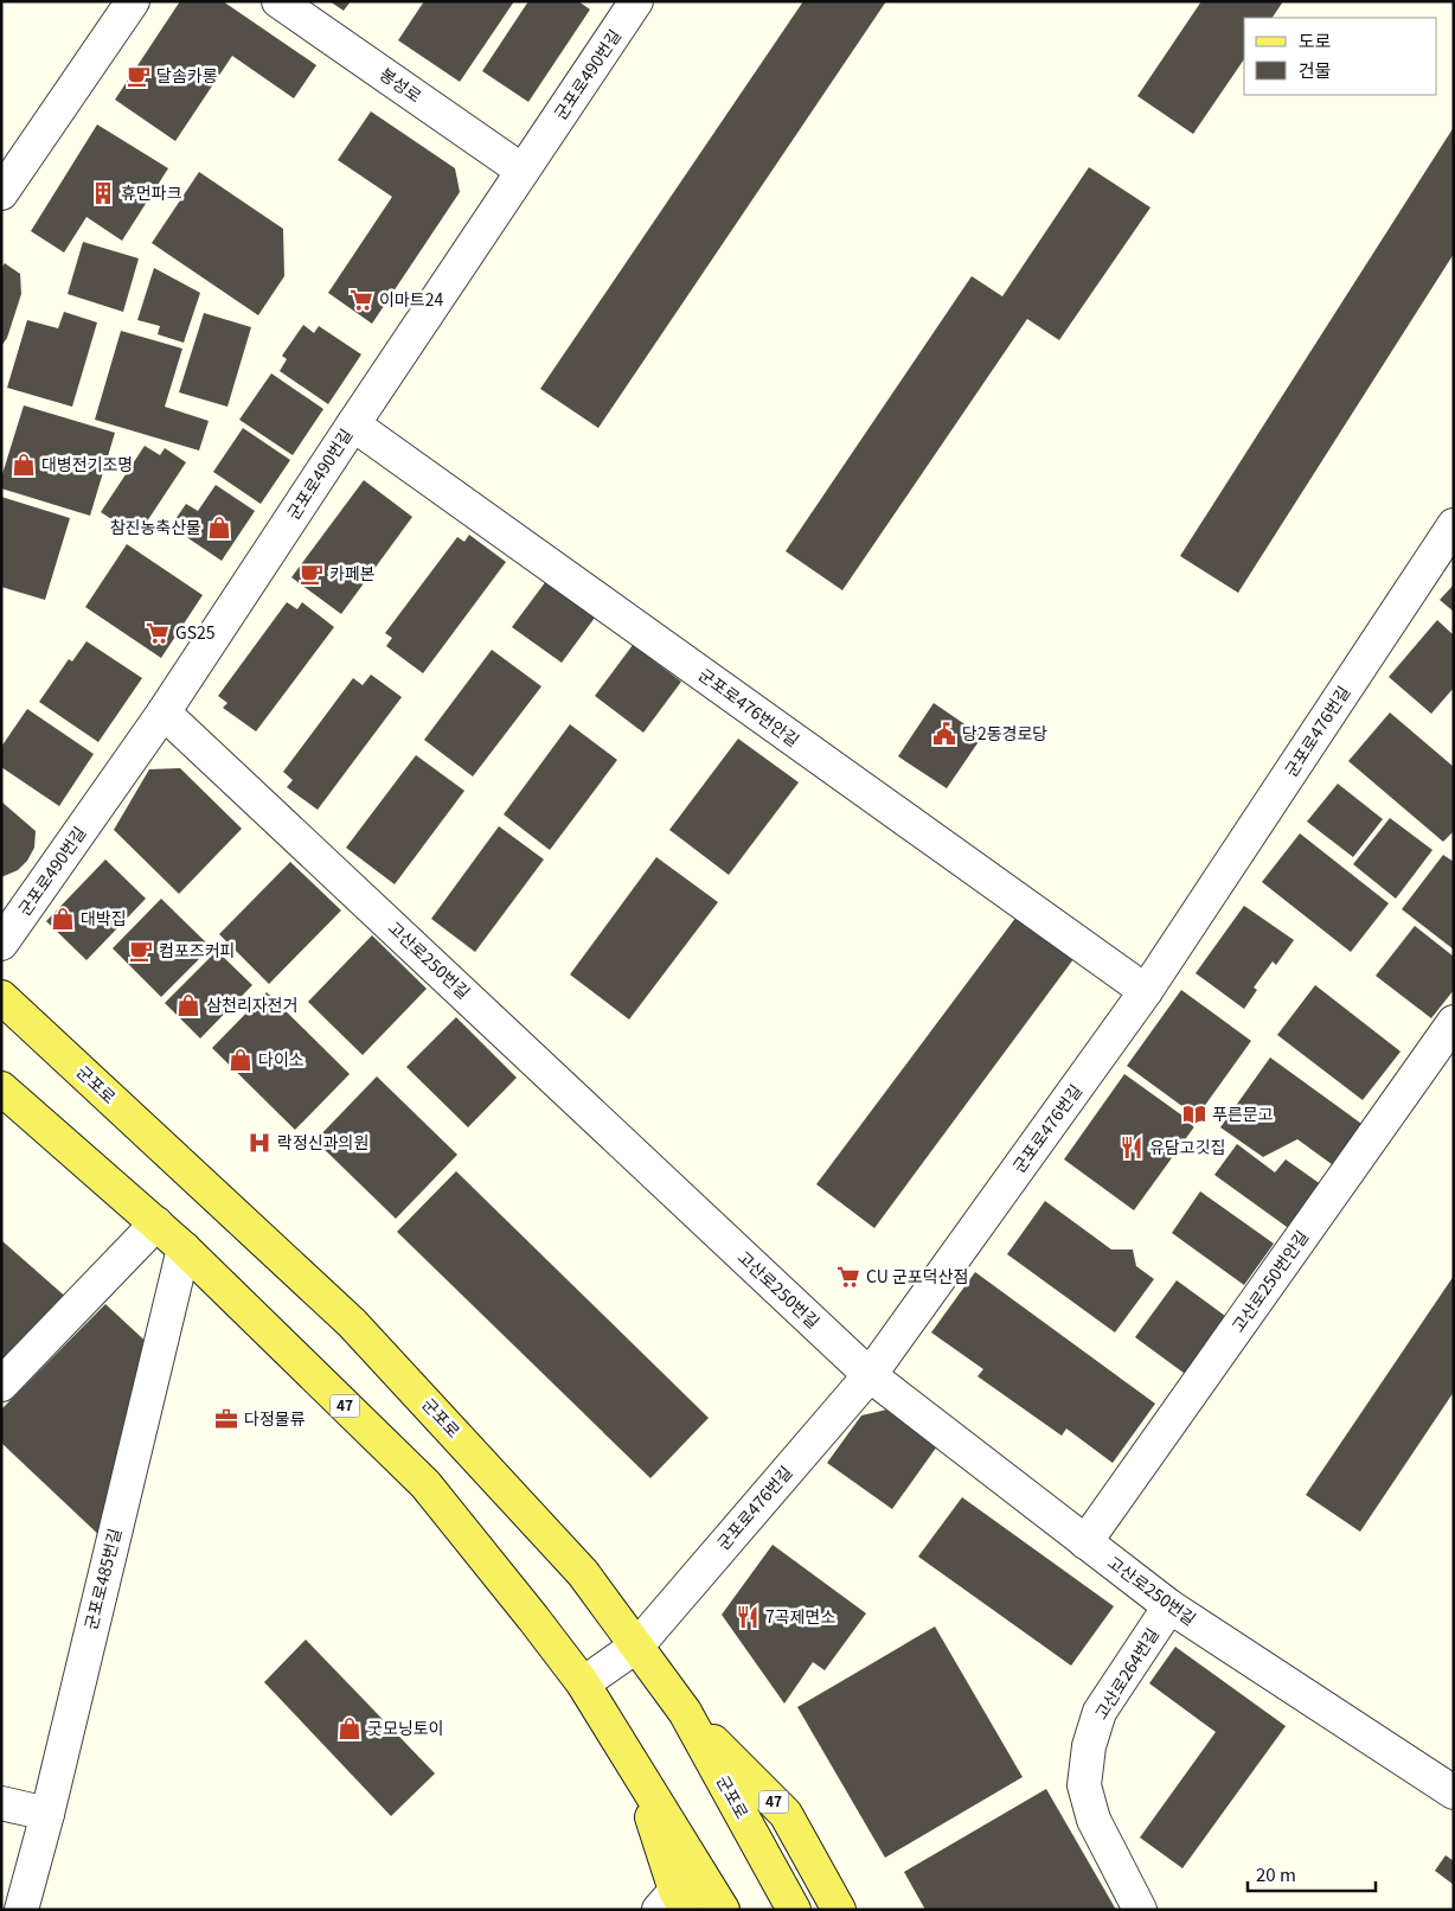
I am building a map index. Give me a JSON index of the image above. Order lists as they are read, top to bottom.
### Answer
{
  "streets": {
    "main road": ["군포로", "47"],
    "street": [
      "군포로490번길",
      "봉성로",
      "군포로476번안길",
      "군포로476번길",
      "고산로250번길",
      "고산로250번안길",
      "군포로485번길",
      "고산로264번길"
    ]
  },
  "crossings": [
    ["군포로490번길", "봉성로"],
    ["군포로490번길", "군포로476번안길"],
    ["군포로490번길", "고산로250번길"],
    ["군포로476번안길", "군포로476번길"],
    ["군포로476번길", "고산로250번길"],
    ["군포로476번길", "군포로"],
    ["군포로476번길", "47"],
    ["고산로250번길", "고산로250번안길"],
    ["고산로250번길", "고산로264번길"],
    ["군포로", "47"],
    ["47", "군포로485번길"]
  ],
  "places": {
    "cafe": ["달솜카롱", "카페본", "컴포즈커피"],
    "building": ["휴먼파크"],
    "supermarket": ["이마트24", "GS25", "CU 군포덕산점"],
    "shop": [
      "대병전기조명",
      "참진농축산물",
      "대박집",
      "삼천리자전거",
      "다이소",
      "굿모닝토이"
    ],
    "public building": ["당2동경로당"],
    "library": ["푸른문고"],
    "hospital": ["락정신과의원"],
    "restaurant": ["유담고깃집", "7곡제면소"],
    "office": ["다정물류"]
  },
  "legend": ["도로", "건물"],
  "scale_bar": "20 m"
}
